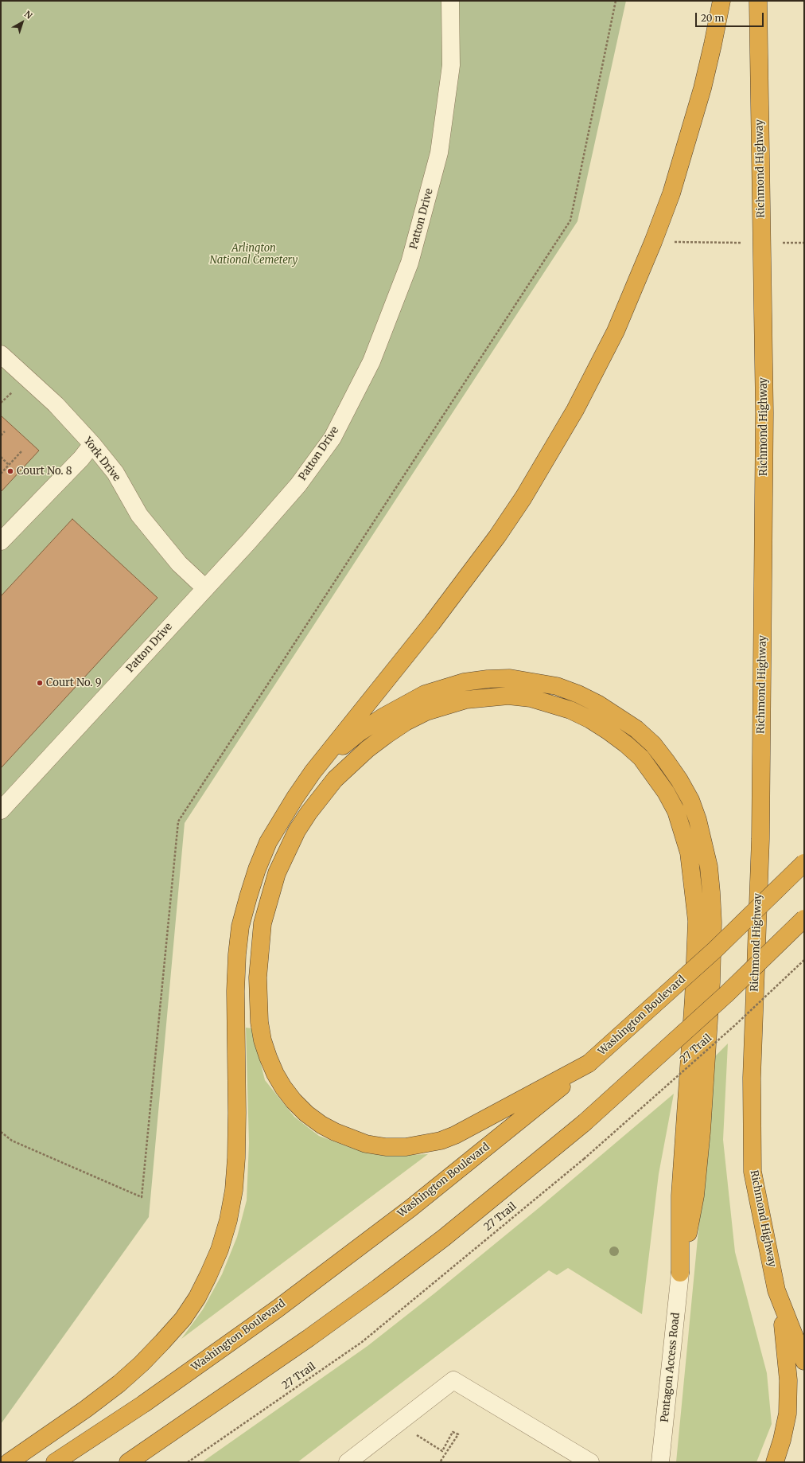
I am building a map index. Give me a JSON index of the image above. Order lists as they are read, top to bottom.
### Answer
{
  "streets": {
    "highway": ["Richmond Highway", "Washington Boulevard"],
    "street": ["Patton Drive", "York Drive", "Pentagon Access Road"],
    "path": ["27 Trail"]
  },
  "crossings": [
    ["Patton Drive", "York Drive"]
  ],
  "parks": ["Arlington National Cemetery"],
  "places": ["Court No. 8", "Court No. 9"],
  "scale_bar": "20 m",
  "north": "top right"
}
